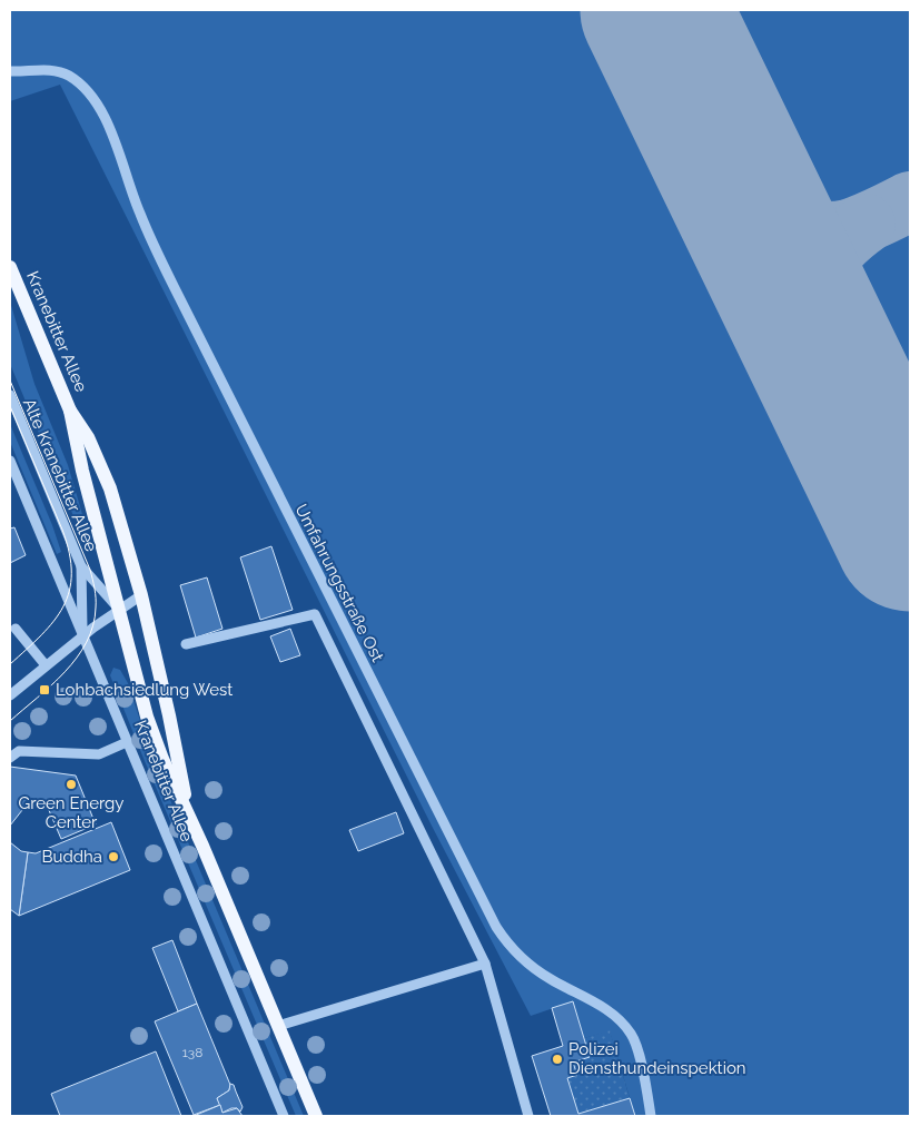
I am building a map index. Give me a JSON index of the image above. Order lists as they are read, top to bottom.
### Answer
{
  "streets": {
    "main road": ["Kranebitter Allee"],
    "street": ["Alte Kranebitter Allee", "Umfahrungsstraße Ost"]
  },
  "places": {
    "transit": ["Lohbachsiedlung West"],
    "other": ["Green Energy Center", "Buddha", "Polizei Diensthundeinspektion"]
  },
  "house_numbers": ["138"]
}
